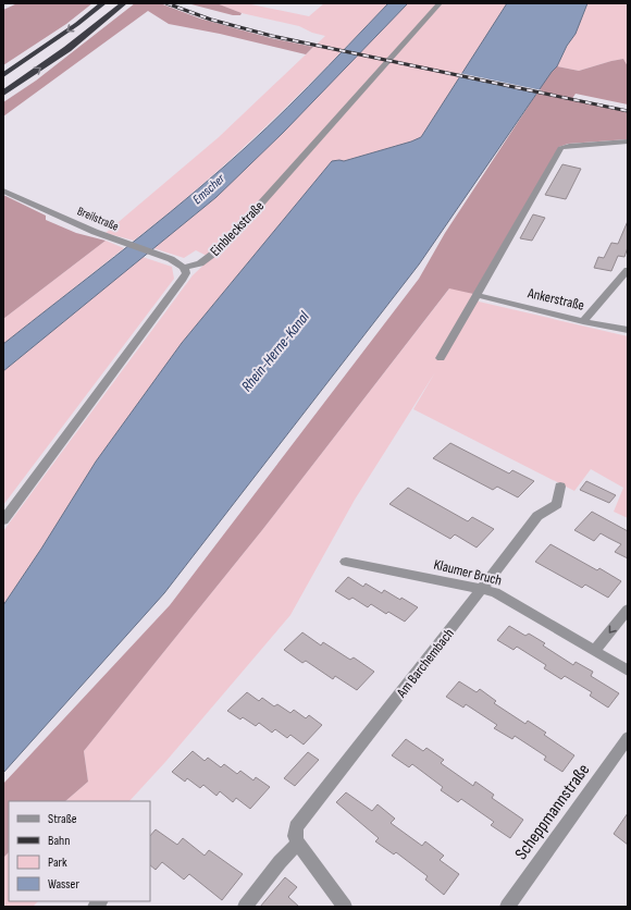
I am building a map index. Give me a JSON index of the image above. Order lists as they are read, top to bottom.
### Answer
{
  "streets": {
    "street": [
      "Breilstraße",
      "Einbleckstraße",
      "Ankerstraße",
      "Klaumer Bruch",
      "Am Barchembach",
      "Scheppmannstraße"
    ]
  },
  "crossings": [
    ["Breilstraße", "Einbleckstraße"],
    ["Klaumer Bruch", "Am Barchembach"]
  ],
  "water": ["Emscher", "Rhein-Herne-Kanal"],
  "legend": [
    "Straße",
    "Bahn",
    "Park",
    "Wasser"
  ]
}
